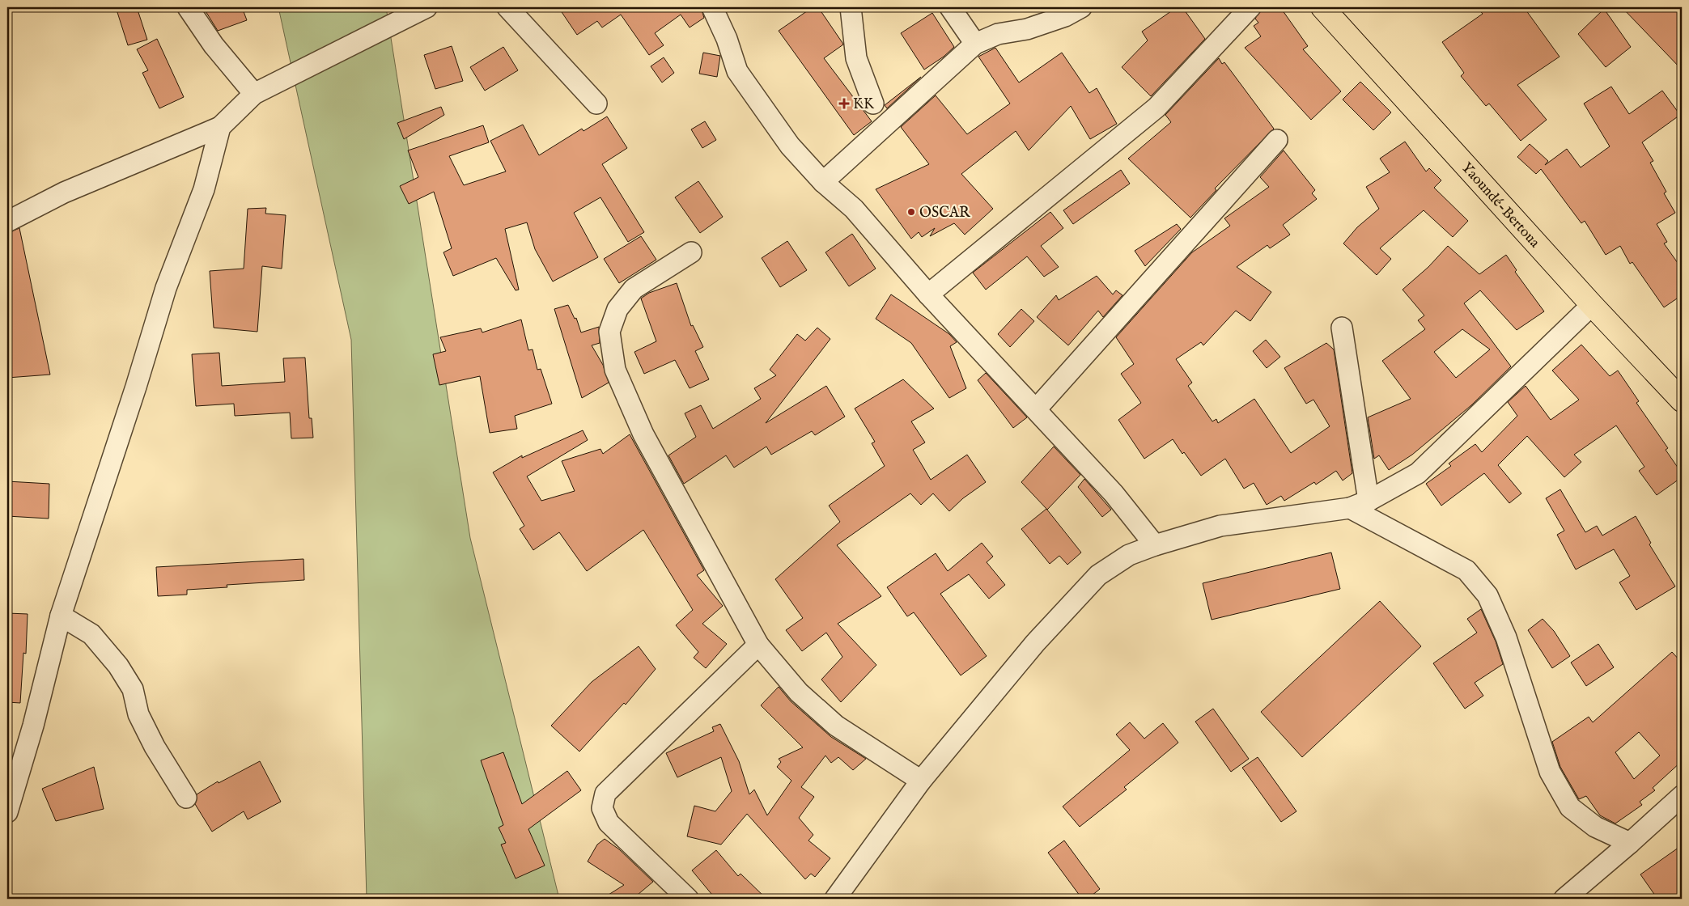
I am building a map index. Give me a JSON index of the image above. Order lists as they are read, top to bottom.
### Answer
{
  "streets": {
    "highway": ["Yaoundé-Bertoua"]
  },
  "places": {
    "health": ["KK"],
    "other": ["OSCAR"]
  }
}
